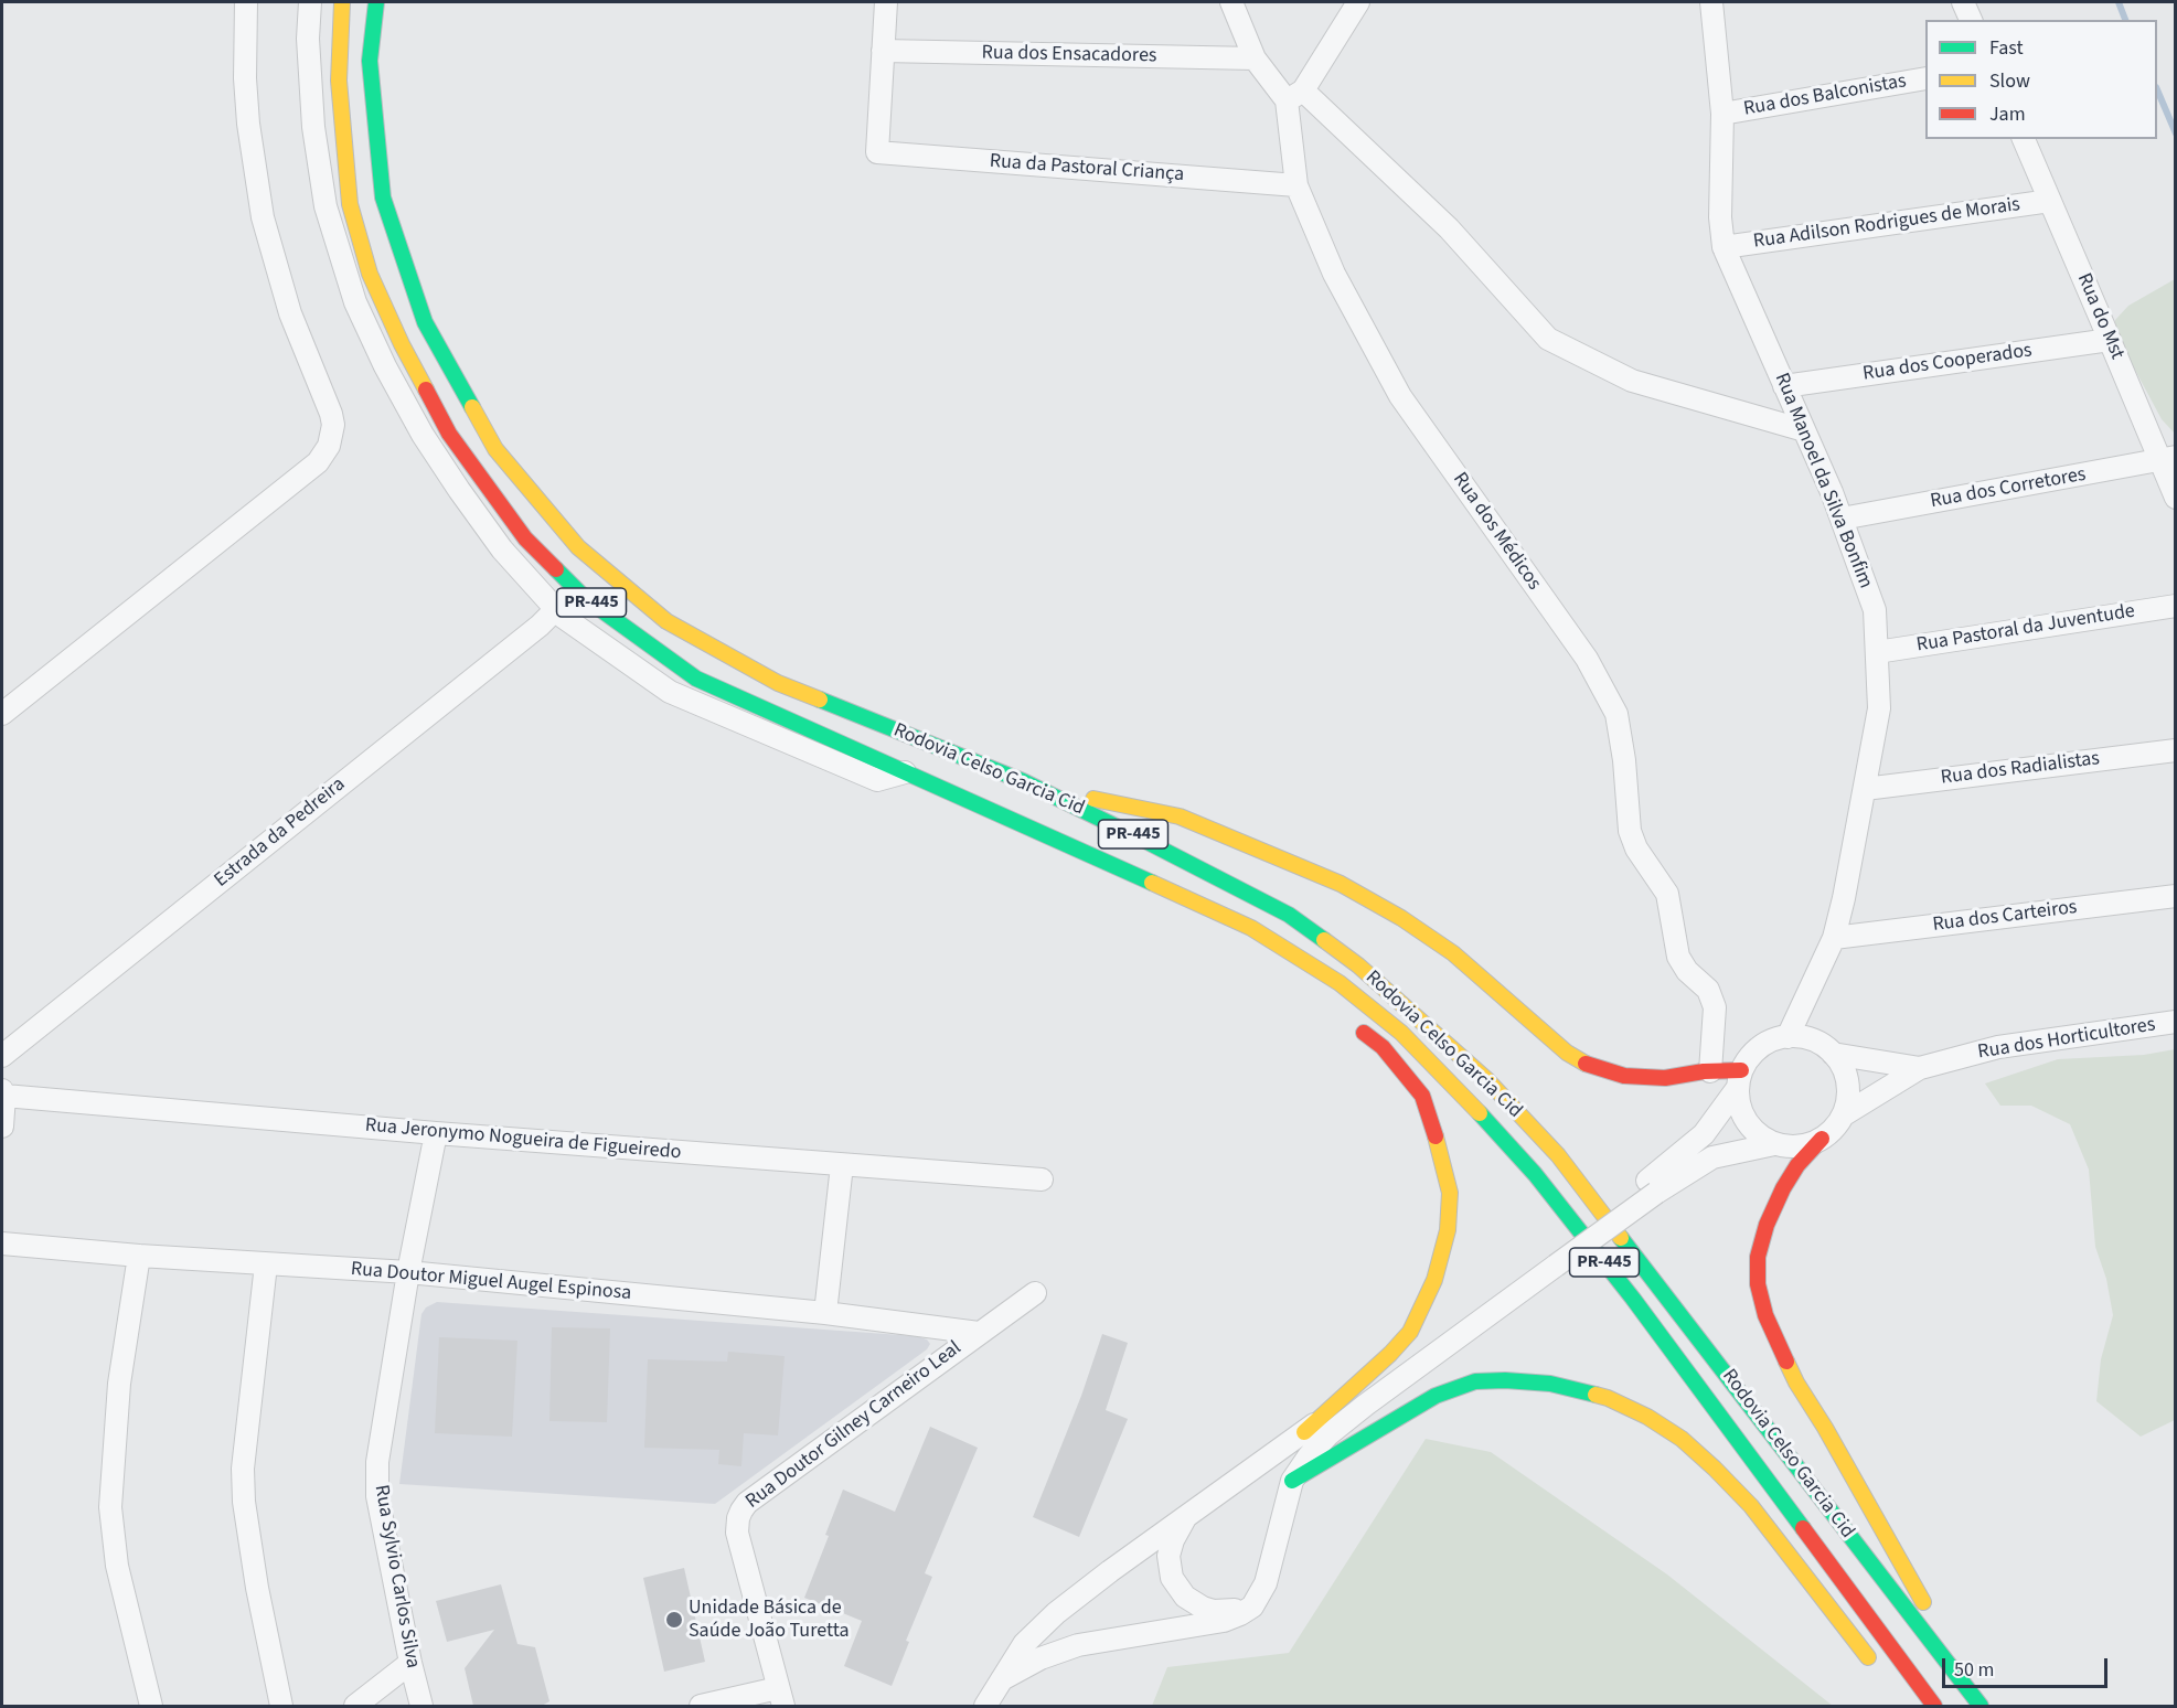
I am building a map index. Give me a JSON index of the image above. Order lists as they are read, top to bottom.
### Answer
{
  "streets": {
    "highway": ["PR-445", "Rodovia Celso Garcia Cid"],
    "street": [
      "Rua dos Ensacadores",
      "Rua dos Balconistas",
      "Rua da Pastoral Criança",
      "Rua Adilson Rodrigues de Morais",
      "Rua do Mst",
      "Rua dos Cooperados",
      "Rua Manoel da Silva Bonfim",
      "Rua dos Corretores",
      "Rua dos Médicos",
      "Rua Pastoral da Juventude",
      "Rua dos Radialistas",
      "Estrada da Pedreira",
      "Rua dos Carteiros",
      "Rua dos Horticultores",
      "Rua Jeronymo Nogueira de Figueiredo",
      "Rua Doutor Miguel Augel Espinosa",
      "Rua Doutor Gilney Carneiro Leal",
      "Rua Sylvio Carlos Silva"
    ]
  },
  "crossings": [
    ["Rua dos Ensacadores", "Rua da Pastoral Criança"],
    ["Rua dos Balconistas", "Rua Manoel da Silva Bonfim"],
    ["Rua da Pastoral Criança", "Rua dos Médicos"],
    ["Rua Adilson Rodrigues de Morais", "Rua do Mst"],
    ["Rua Adilson Rodrigues de Morais", "Rua Manoel da Silva Bonfim"],
    ["Rua do Mst", "Rua dos Cooperados"],
    ["Rua do Mst", "Rua dos Corretores"],
    ["Rua dos Cooperados", "Rua Manoel da Silva Bonfim"],
    ["Rua Manoel da Silva Bonfim", "Rua dos Corretores"],
    ["Rua Manoel da Silva Bonfim", "Rua Pastoral da Juventude"],
    ["Rua Manoel da Silva Bonfim", "Rua dos Radialistas"],
    ["Rua Manoel da Silva Bonfim", "Rua dos Carteiros"],
    ["Rua Manoel da Silva Bonfim", "Rua dos Horticultores"],
    ["Rua Jeronymo Nogueira de Figueiredo", "Rua Sylvio Carlos Silva"],
    ["Rua Doutor Miguel Augel Espinosa", "Rua Doutor Gilney Carneiro Leal"],
    ["Rua Doutor Miguel Augel Espinosa", "Rua Sylvio Carlos Silva"]
  ],
  "places": ["Unidade Básica de Saúde João Turetta"],
  "legend": ["Fast", "Slow", "Jam"],
  "scale_bar": "50 m"
}
